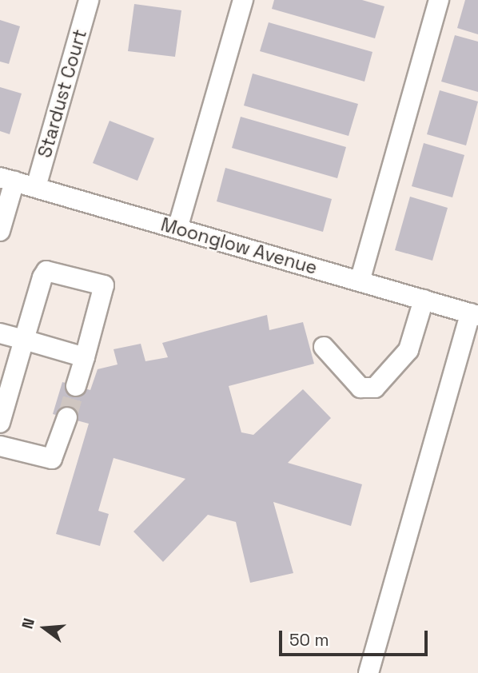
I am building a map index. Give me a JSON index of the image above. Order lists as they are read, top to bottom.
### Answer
{
  "streets": {
    "street": ["Stardust Court", "Moonglow Avenue"]
  },
  "crossings": [
    ["Stardust Court", "Moonglow Avenue"]
  ],
  "scale_bar": "50 m",
  "north": "left"
}
